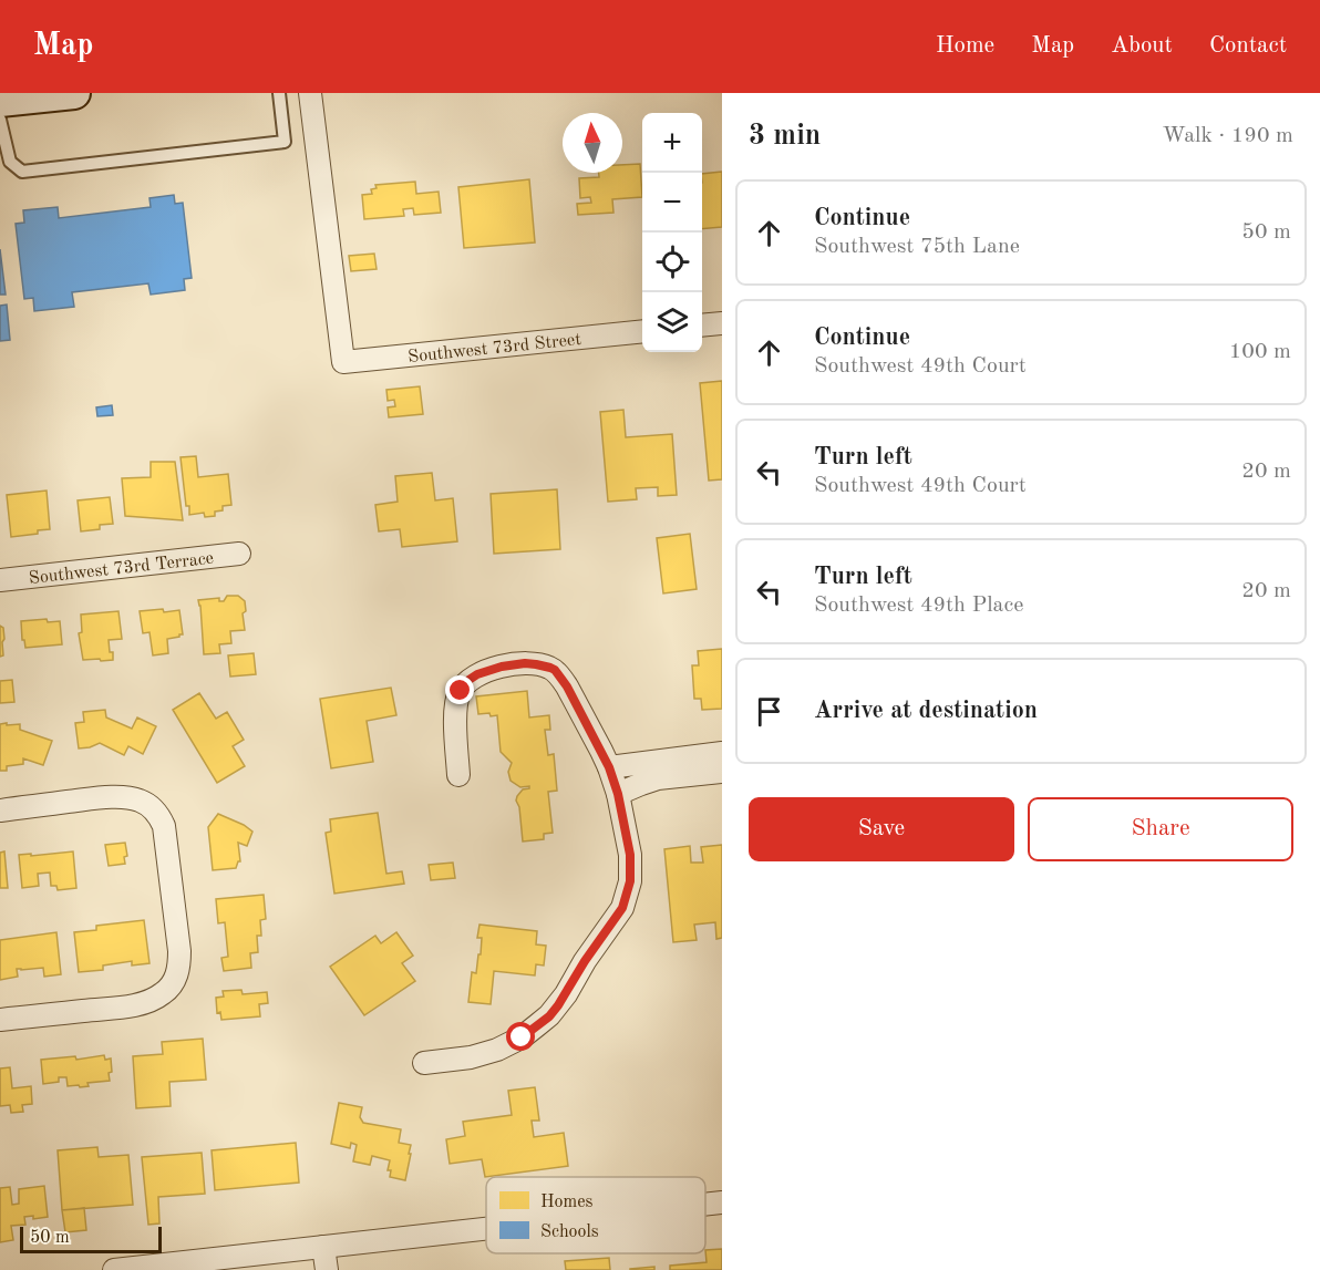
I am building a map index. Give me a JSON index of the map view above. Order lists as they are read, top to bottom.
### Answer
{
  "streets": {
    "street": ["Southwest 73rd Street", "Southwest 73rd Terrace"]
  },
  "legend": ["Homes", "Schools"],
  "scale_bar": "50 m",
  "north": "top",
  "page": {
    "header": "Map",
    "nav": [
      "Home",
      "Map",
      "About",
      "Contact"
    ],
    "heading": ["3 min", "Walk · 190 m"],
    "map_buttons": ["+", "−"],
    "list": [
      ["Continue", "Southwest 75th Lane", "50 m"],
      ["Continue", "Southwest 49th Court", "100 m"],
      ["Turn left", "Southwest 49th Court", "20 m"],
      ["Turn left", "Southwest 49th Place", "20 m"],
      "Arrive at destination"
    ],
    "buttons": ["Save", "Share"],
    "scale": "50 m"
  }
}
